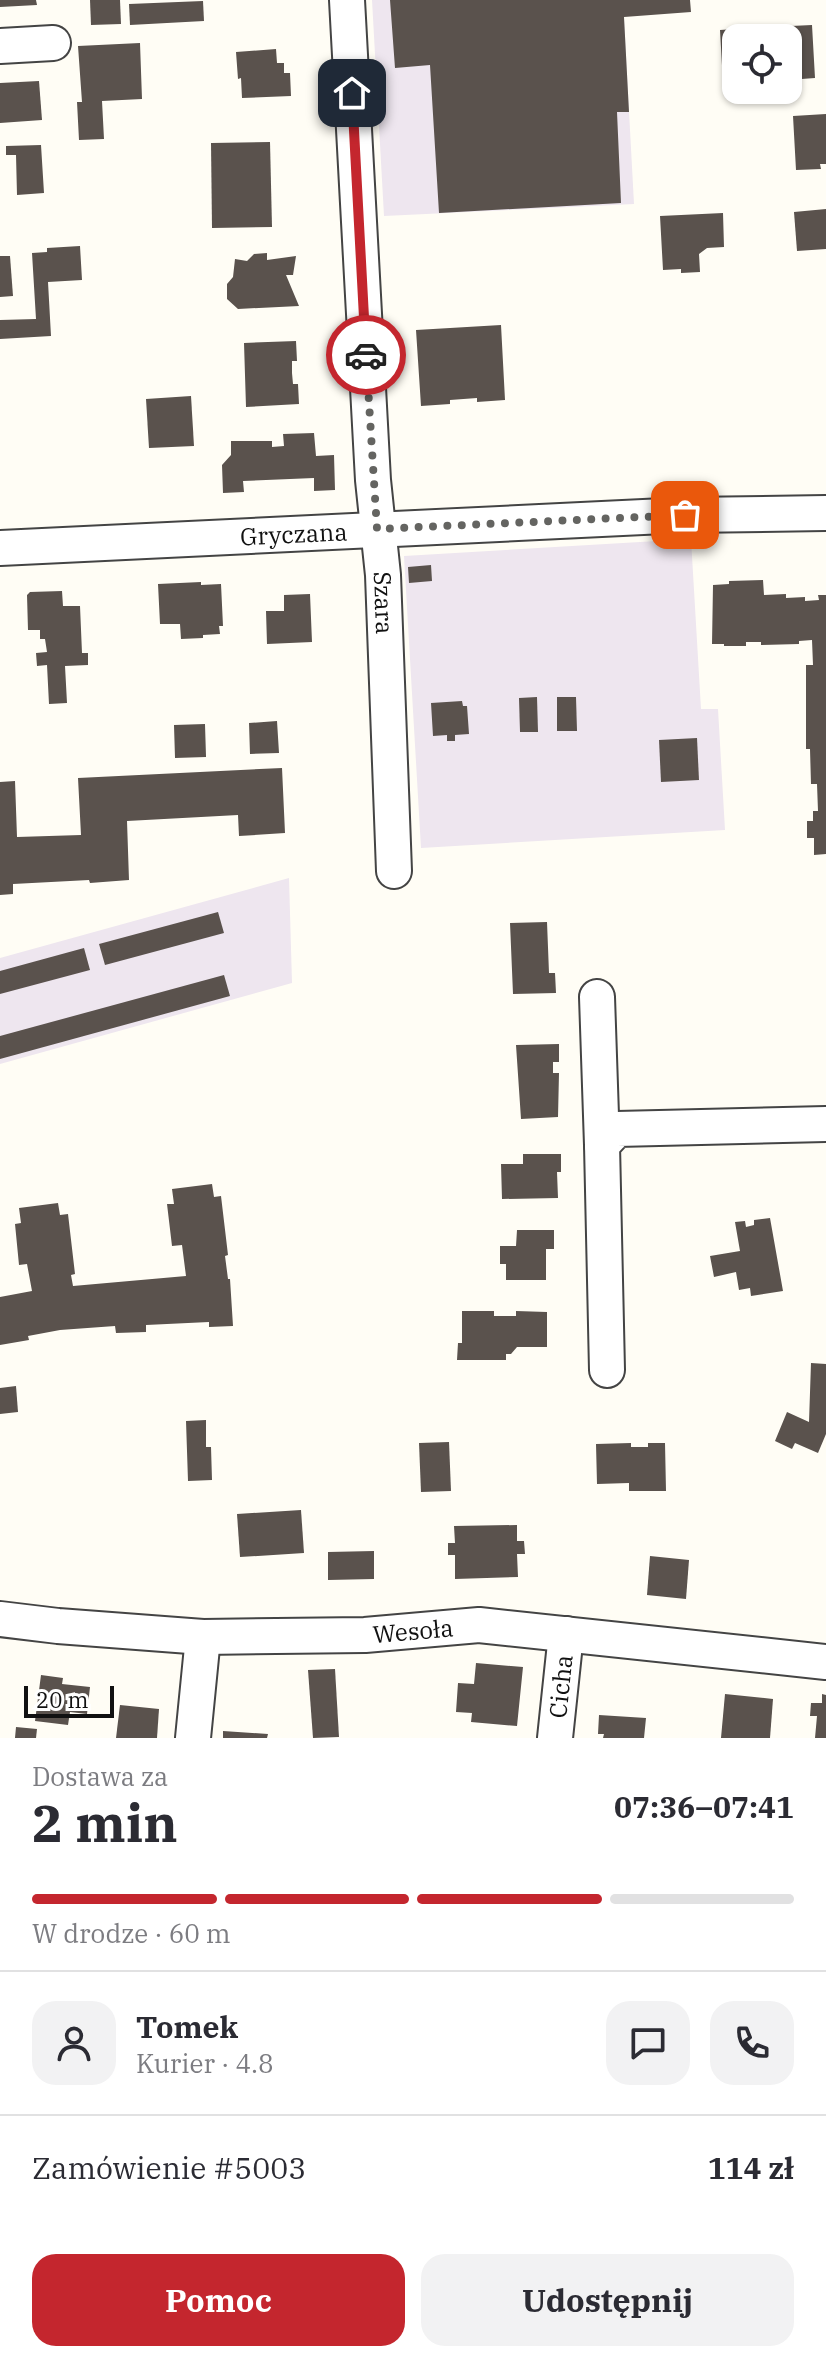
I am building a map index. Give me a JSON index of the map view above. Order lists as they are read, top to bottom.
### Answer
{
  "streets": {
    "street": [
      "Gryczana",
      "Szara",
      "Wesoła",
      "Cicha"
    ]
  },
  "crossings": [
    ["Gryczana", "Szara"],
    ["Wesoła", "Cicha"]
  ],
  "scale_bar": "20 m",
  "page": {
    "scale": "20 m",
    "heading": ["2 min", "Dostawa za", "07:36–07:41"],
    "panel": [
      "Tomek",
      "Kurier · 4.8",
      "Zamówienie #5003",
      "114 zł"
    ],
    "bar": "W drodze · 60 m",
    "buttons": ["Pomoc", "Udostępnij"]
  }
}
